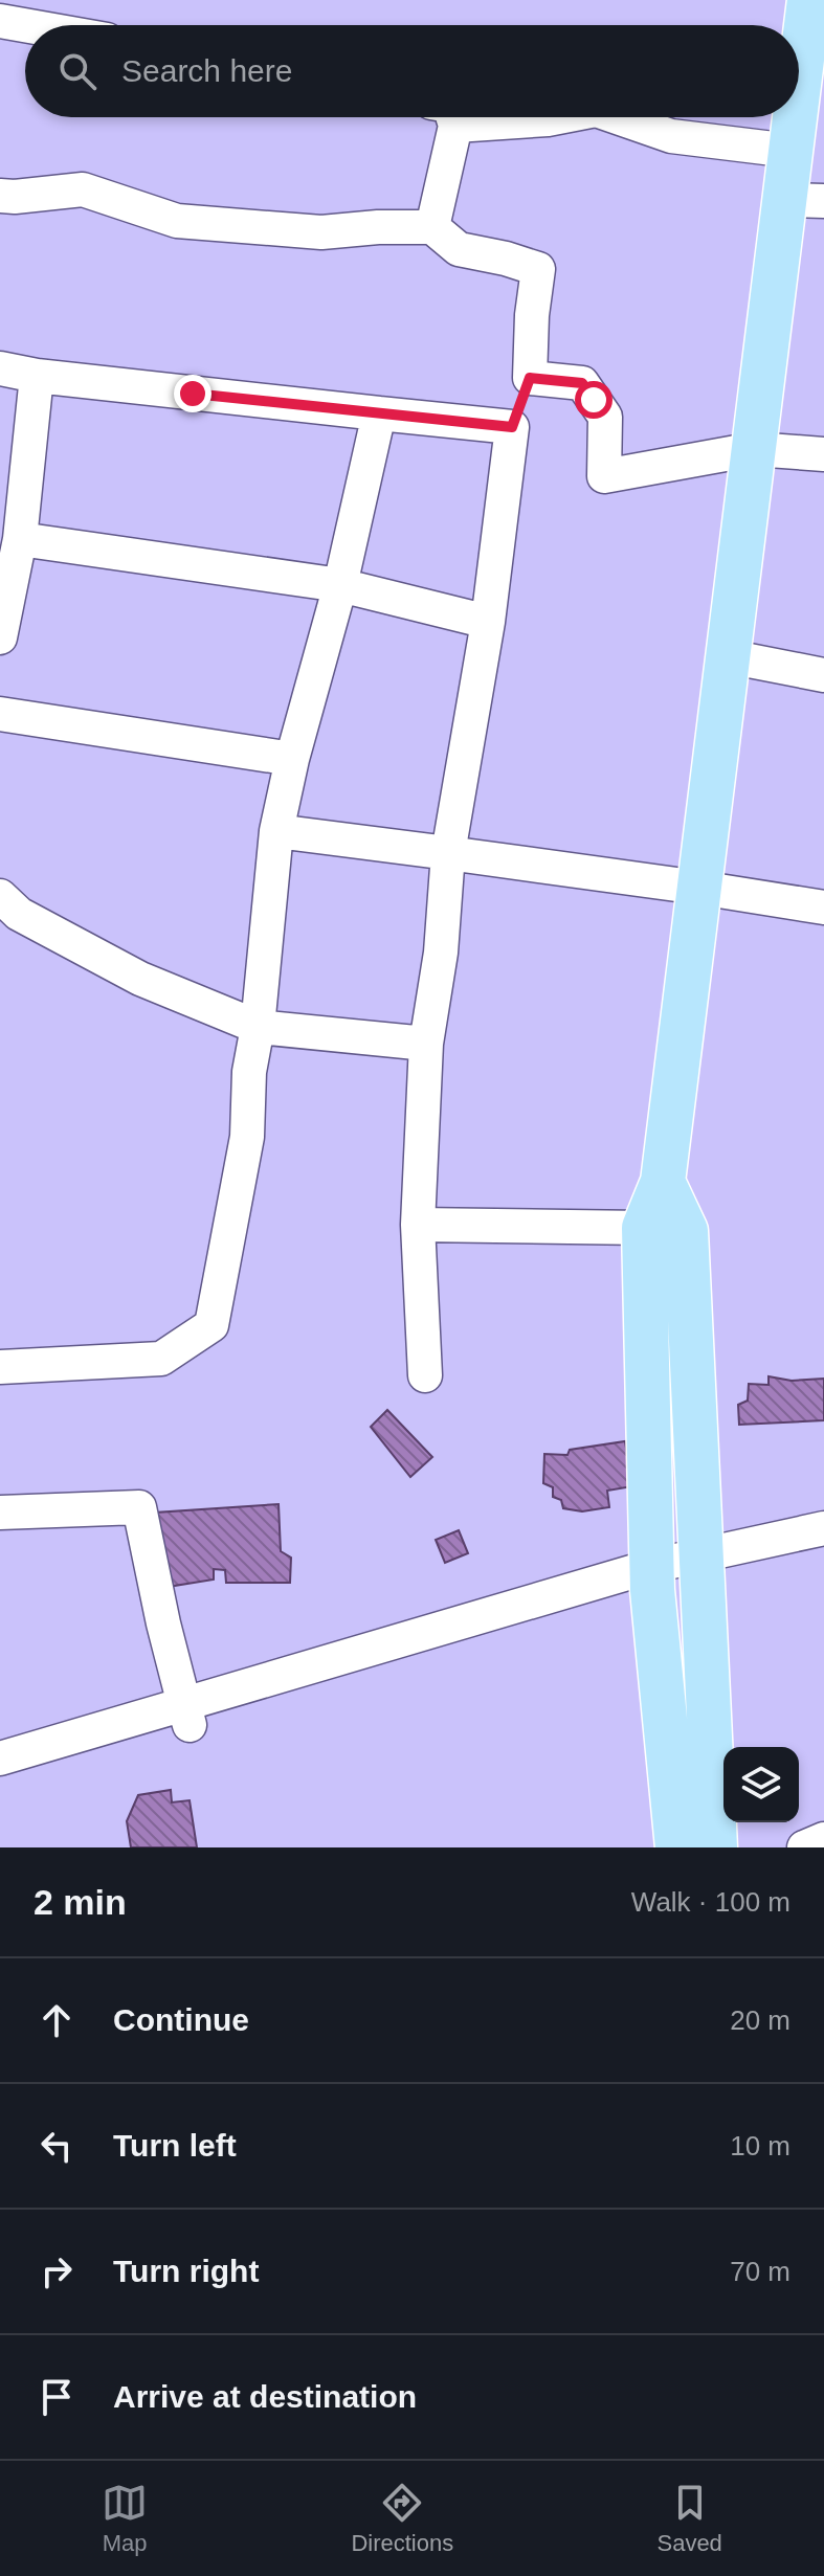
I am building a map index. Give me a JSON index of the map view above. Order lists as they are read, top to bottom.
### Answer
{
  "page": {
    "search": "Search here",
    "heading": ["2 min", "Walk · 100 m"],
    "list": [
      ["Continue", "20 m"],
      ["Turn left", "10 m"],
      ["Turn right", "70 m"],
      "Arrive at destination"
    ],
    "nav": ["Map", "Directions", "Saved"]
  }
}
